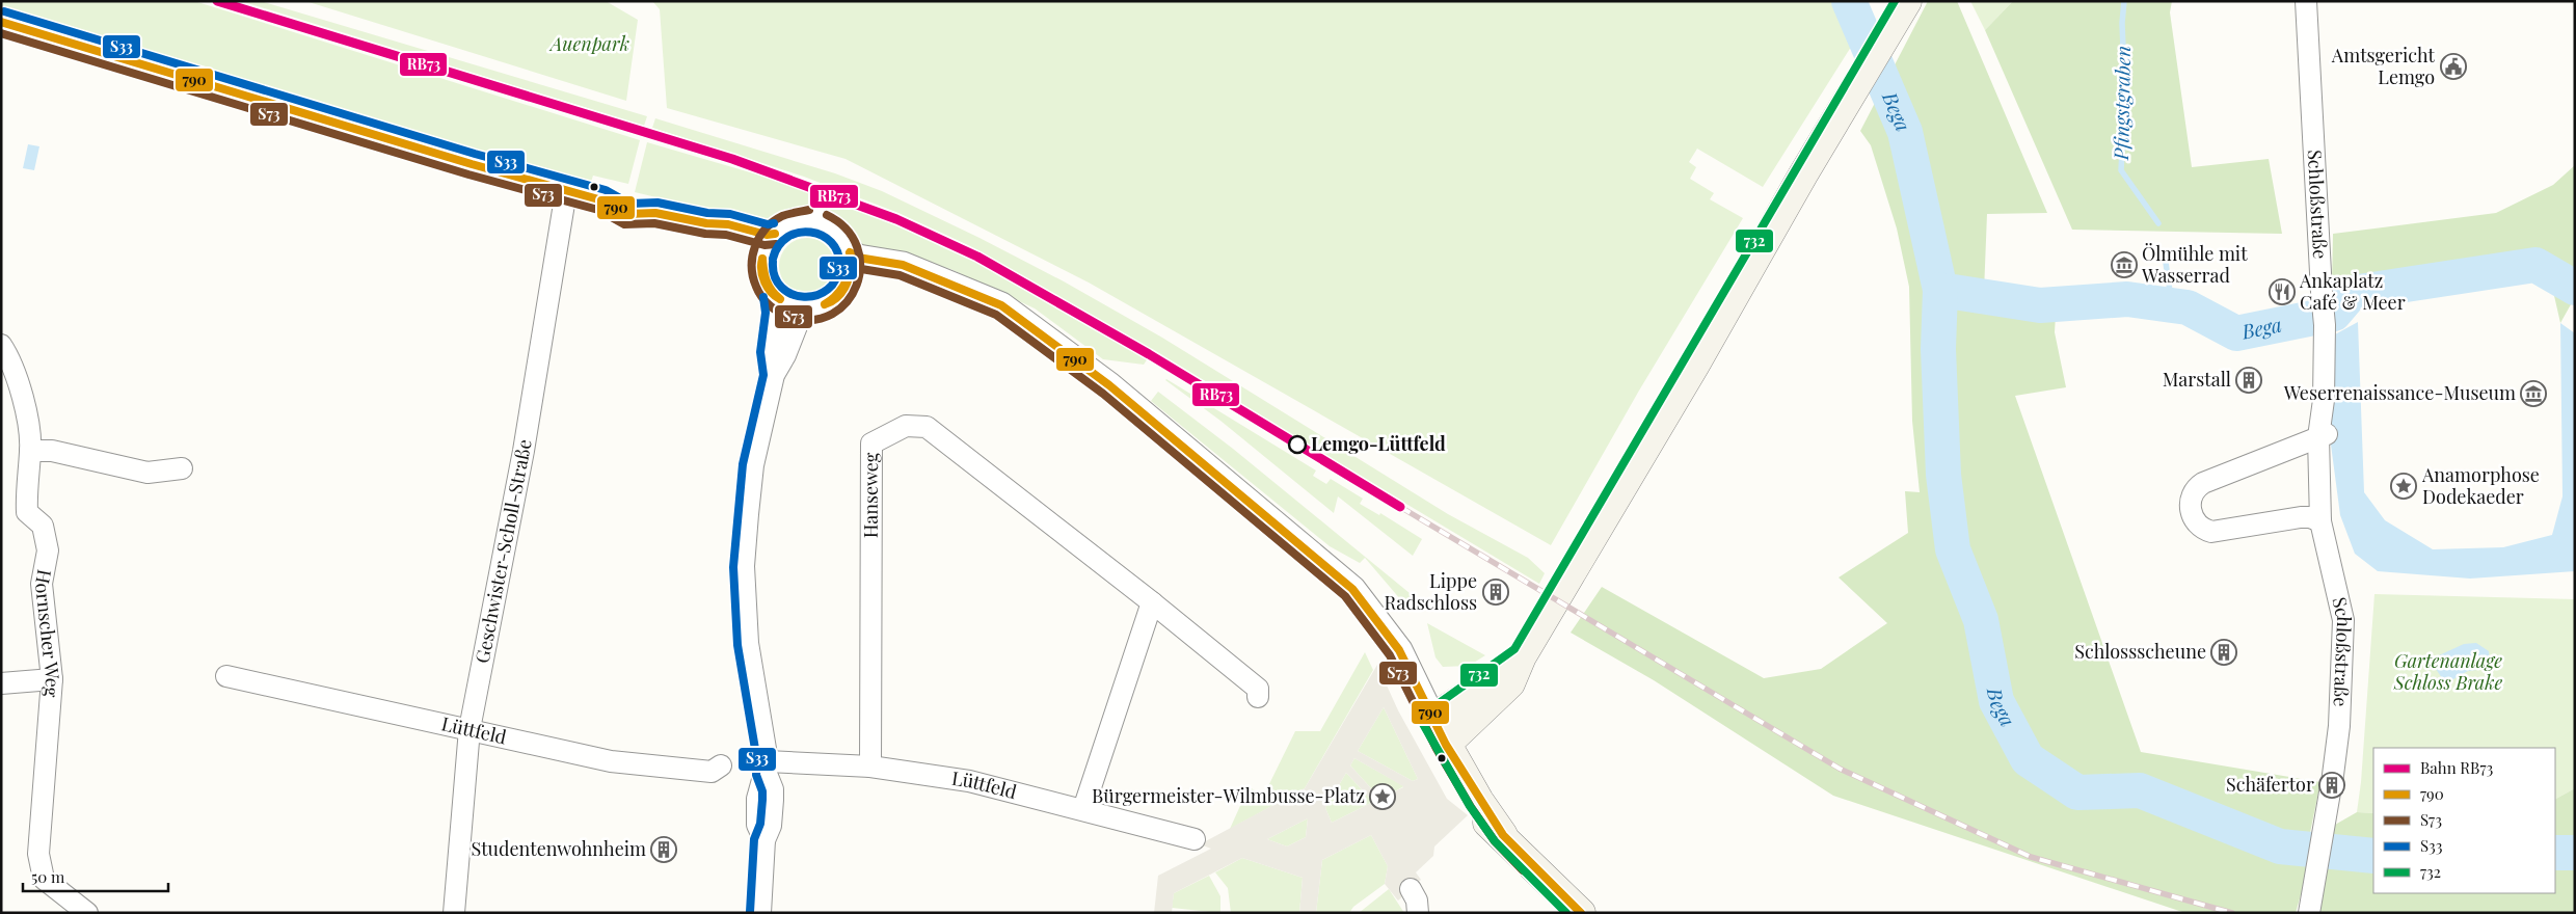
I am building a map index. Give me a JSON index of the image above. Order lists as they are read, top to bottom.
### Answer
{
  "streets": {
    "street": [
      "Schloßstraße",
      "Hanseweg",
      "Geschwister-Scholl-Straße",
      "Hornscher Weg",
      "Lüttfeld"
    ]
  },
  "crossings": [
    ["Hanseweg", "Lüttfeld"],
    ["Geschwister-Scholl-Straße", "Lüttfeld"]
  ],
  "water": ["Pfingstgraben", "Bega"],
  "parks": ["Auenpark", "Gartenanlage Schloss Brake"],
  "places": {
    "public building": ["Amtsgericht Lemgo"],
    "museum": ["Ölmühle mit Wasserrad", "Weserrenaissance-Museum"],
    "restaurant": ["Ankaplatz Café & Meer"],
    "building": [
      "Marstall",
      "Lippe Radschloss",
      "Schlossscheune",
      "Schäfertor",
      "Studentenwohnheim"
    ],
    "other": ["Lemgo-Lüttfeld"],
    "place": ["Anamorphose Dodekaeder", "Bürgermeister-Wilmbusse-Platz"]
  },
  "lines": [
    "rail line RB73",
    "transit line 732",
    "transit line S33",
    "transit line 790",
    "transit line S73"
  ],
  "legend": [
    "Bahn RB73",
    "790",
    "S73",
    "S33",
    "732"
  ],
  "scale_bar": "50 m"
}
